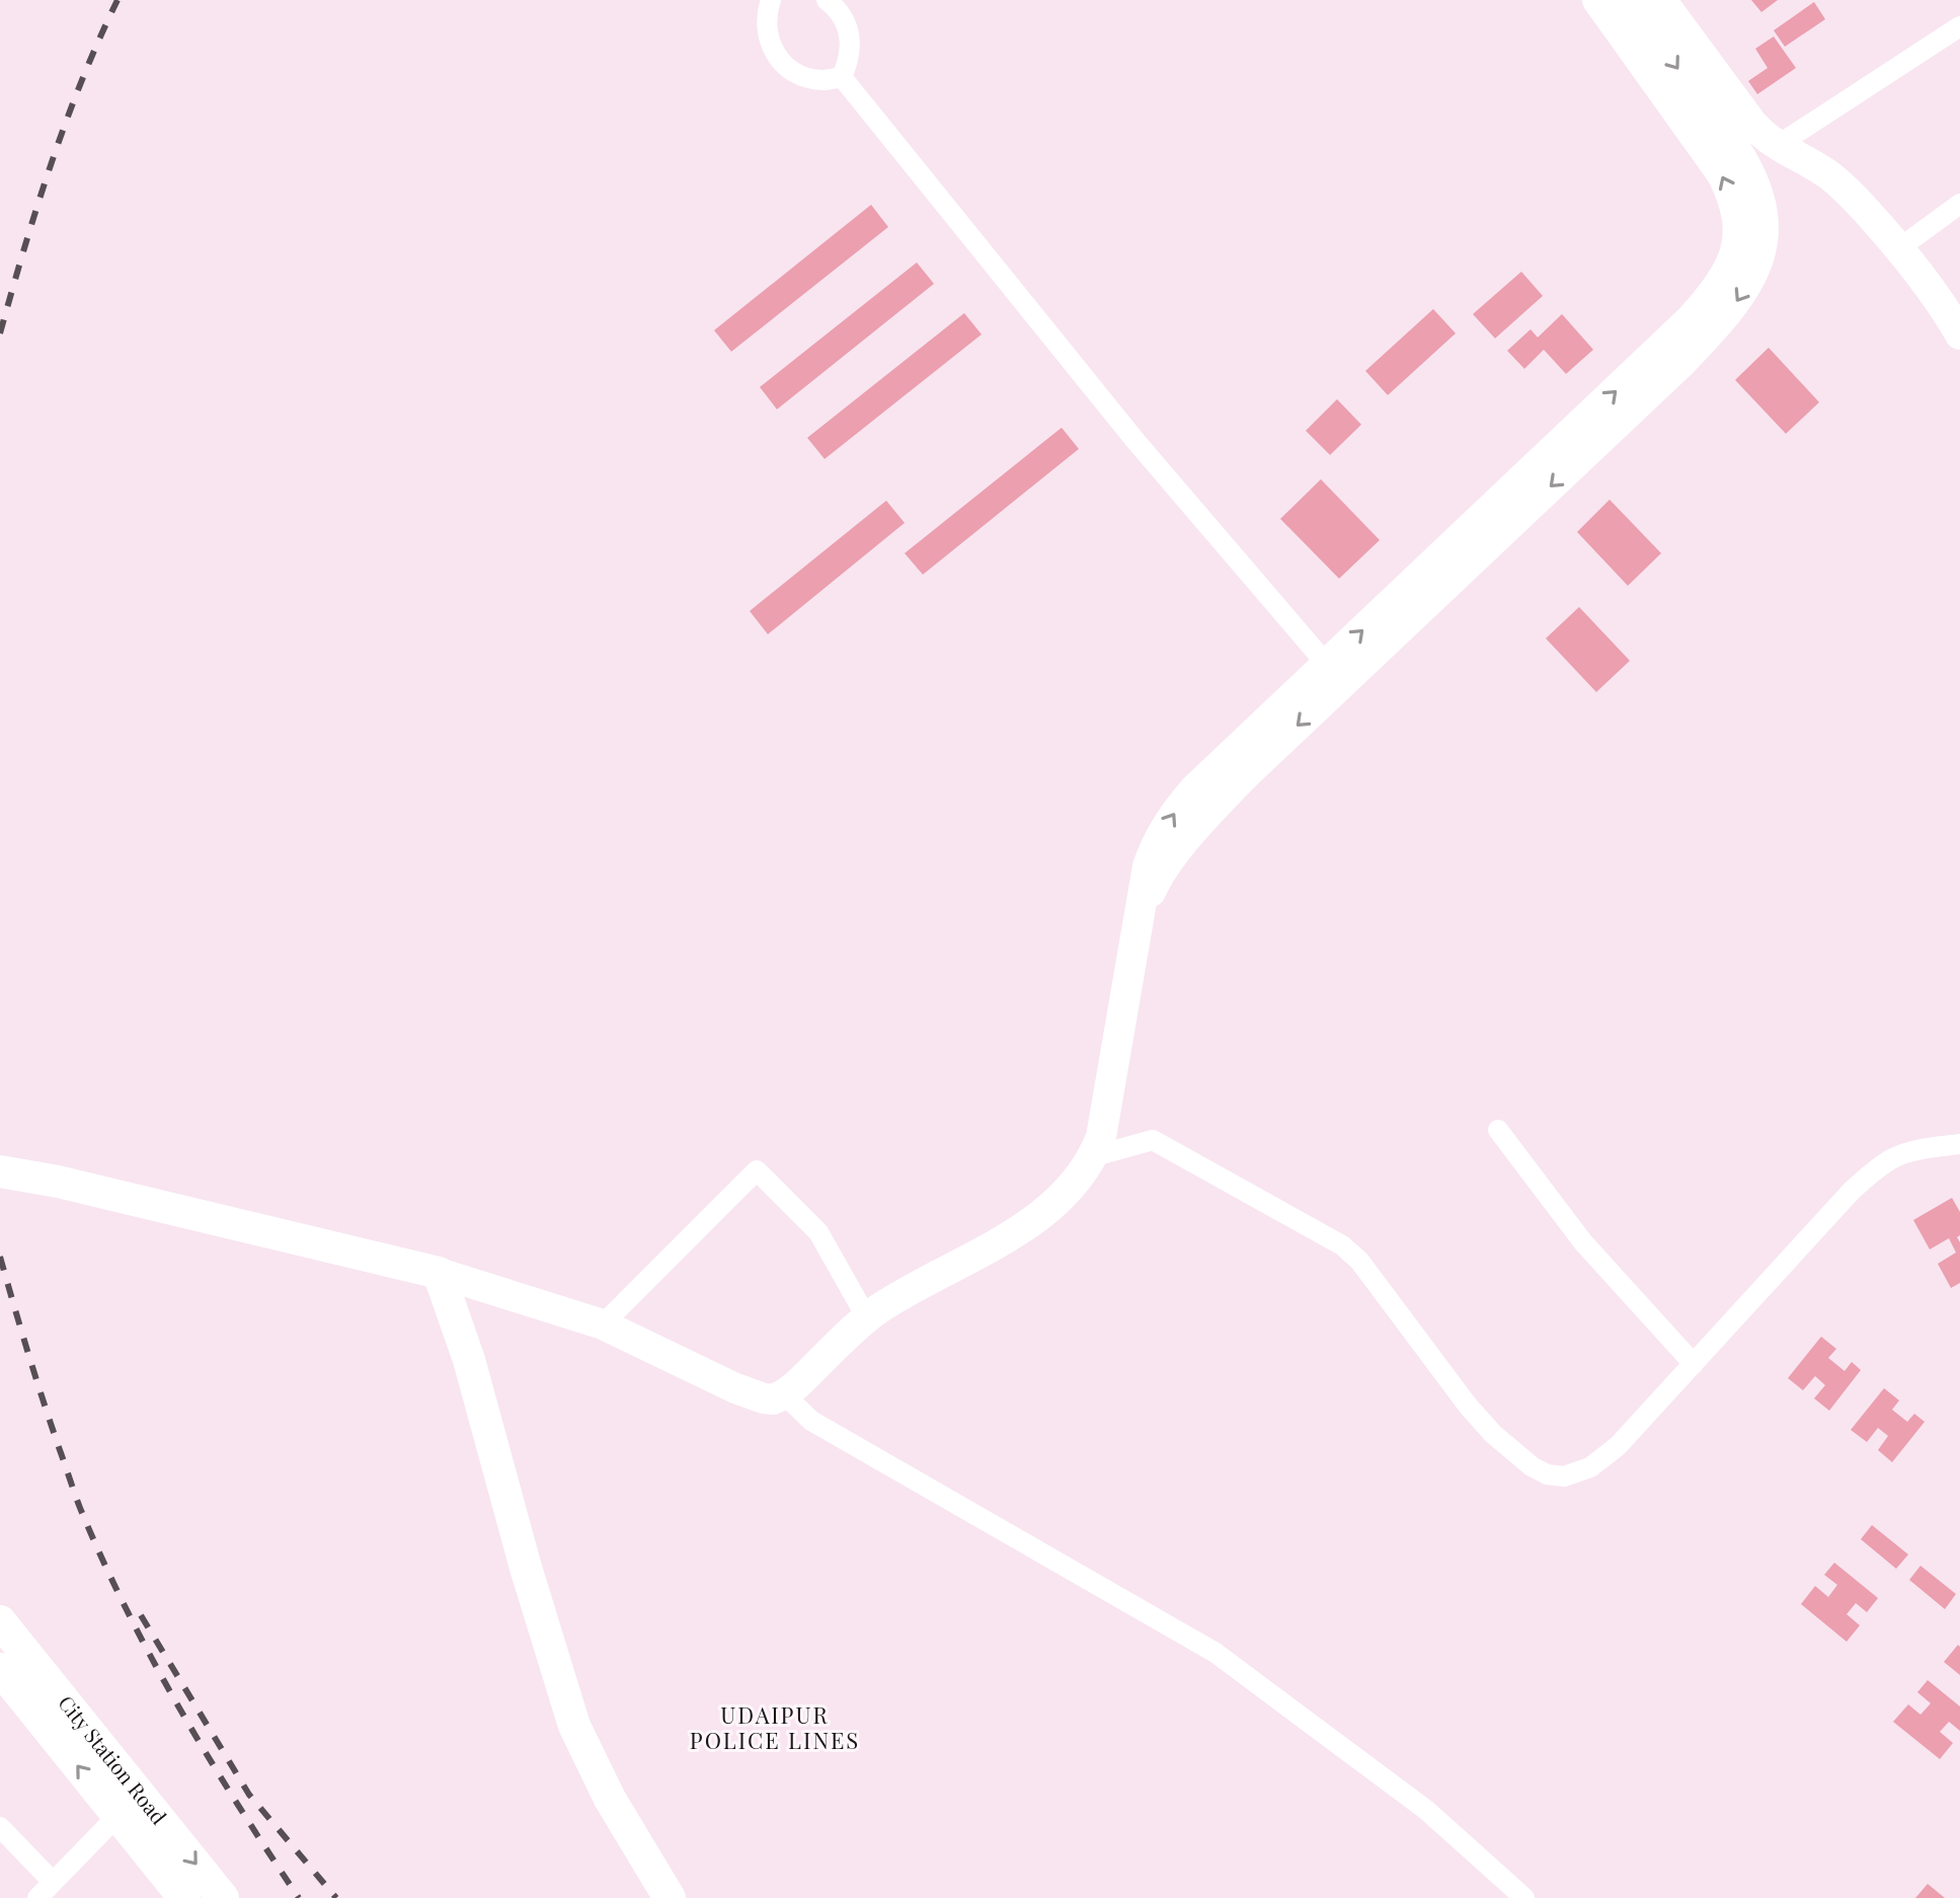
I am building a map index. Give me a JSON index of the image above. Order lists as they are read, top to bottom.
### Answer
{
  "streets": {
    "main road": ["City Station Road"]
  },
  "districts": ["UDAIPUR POLICE LINES"]
}
